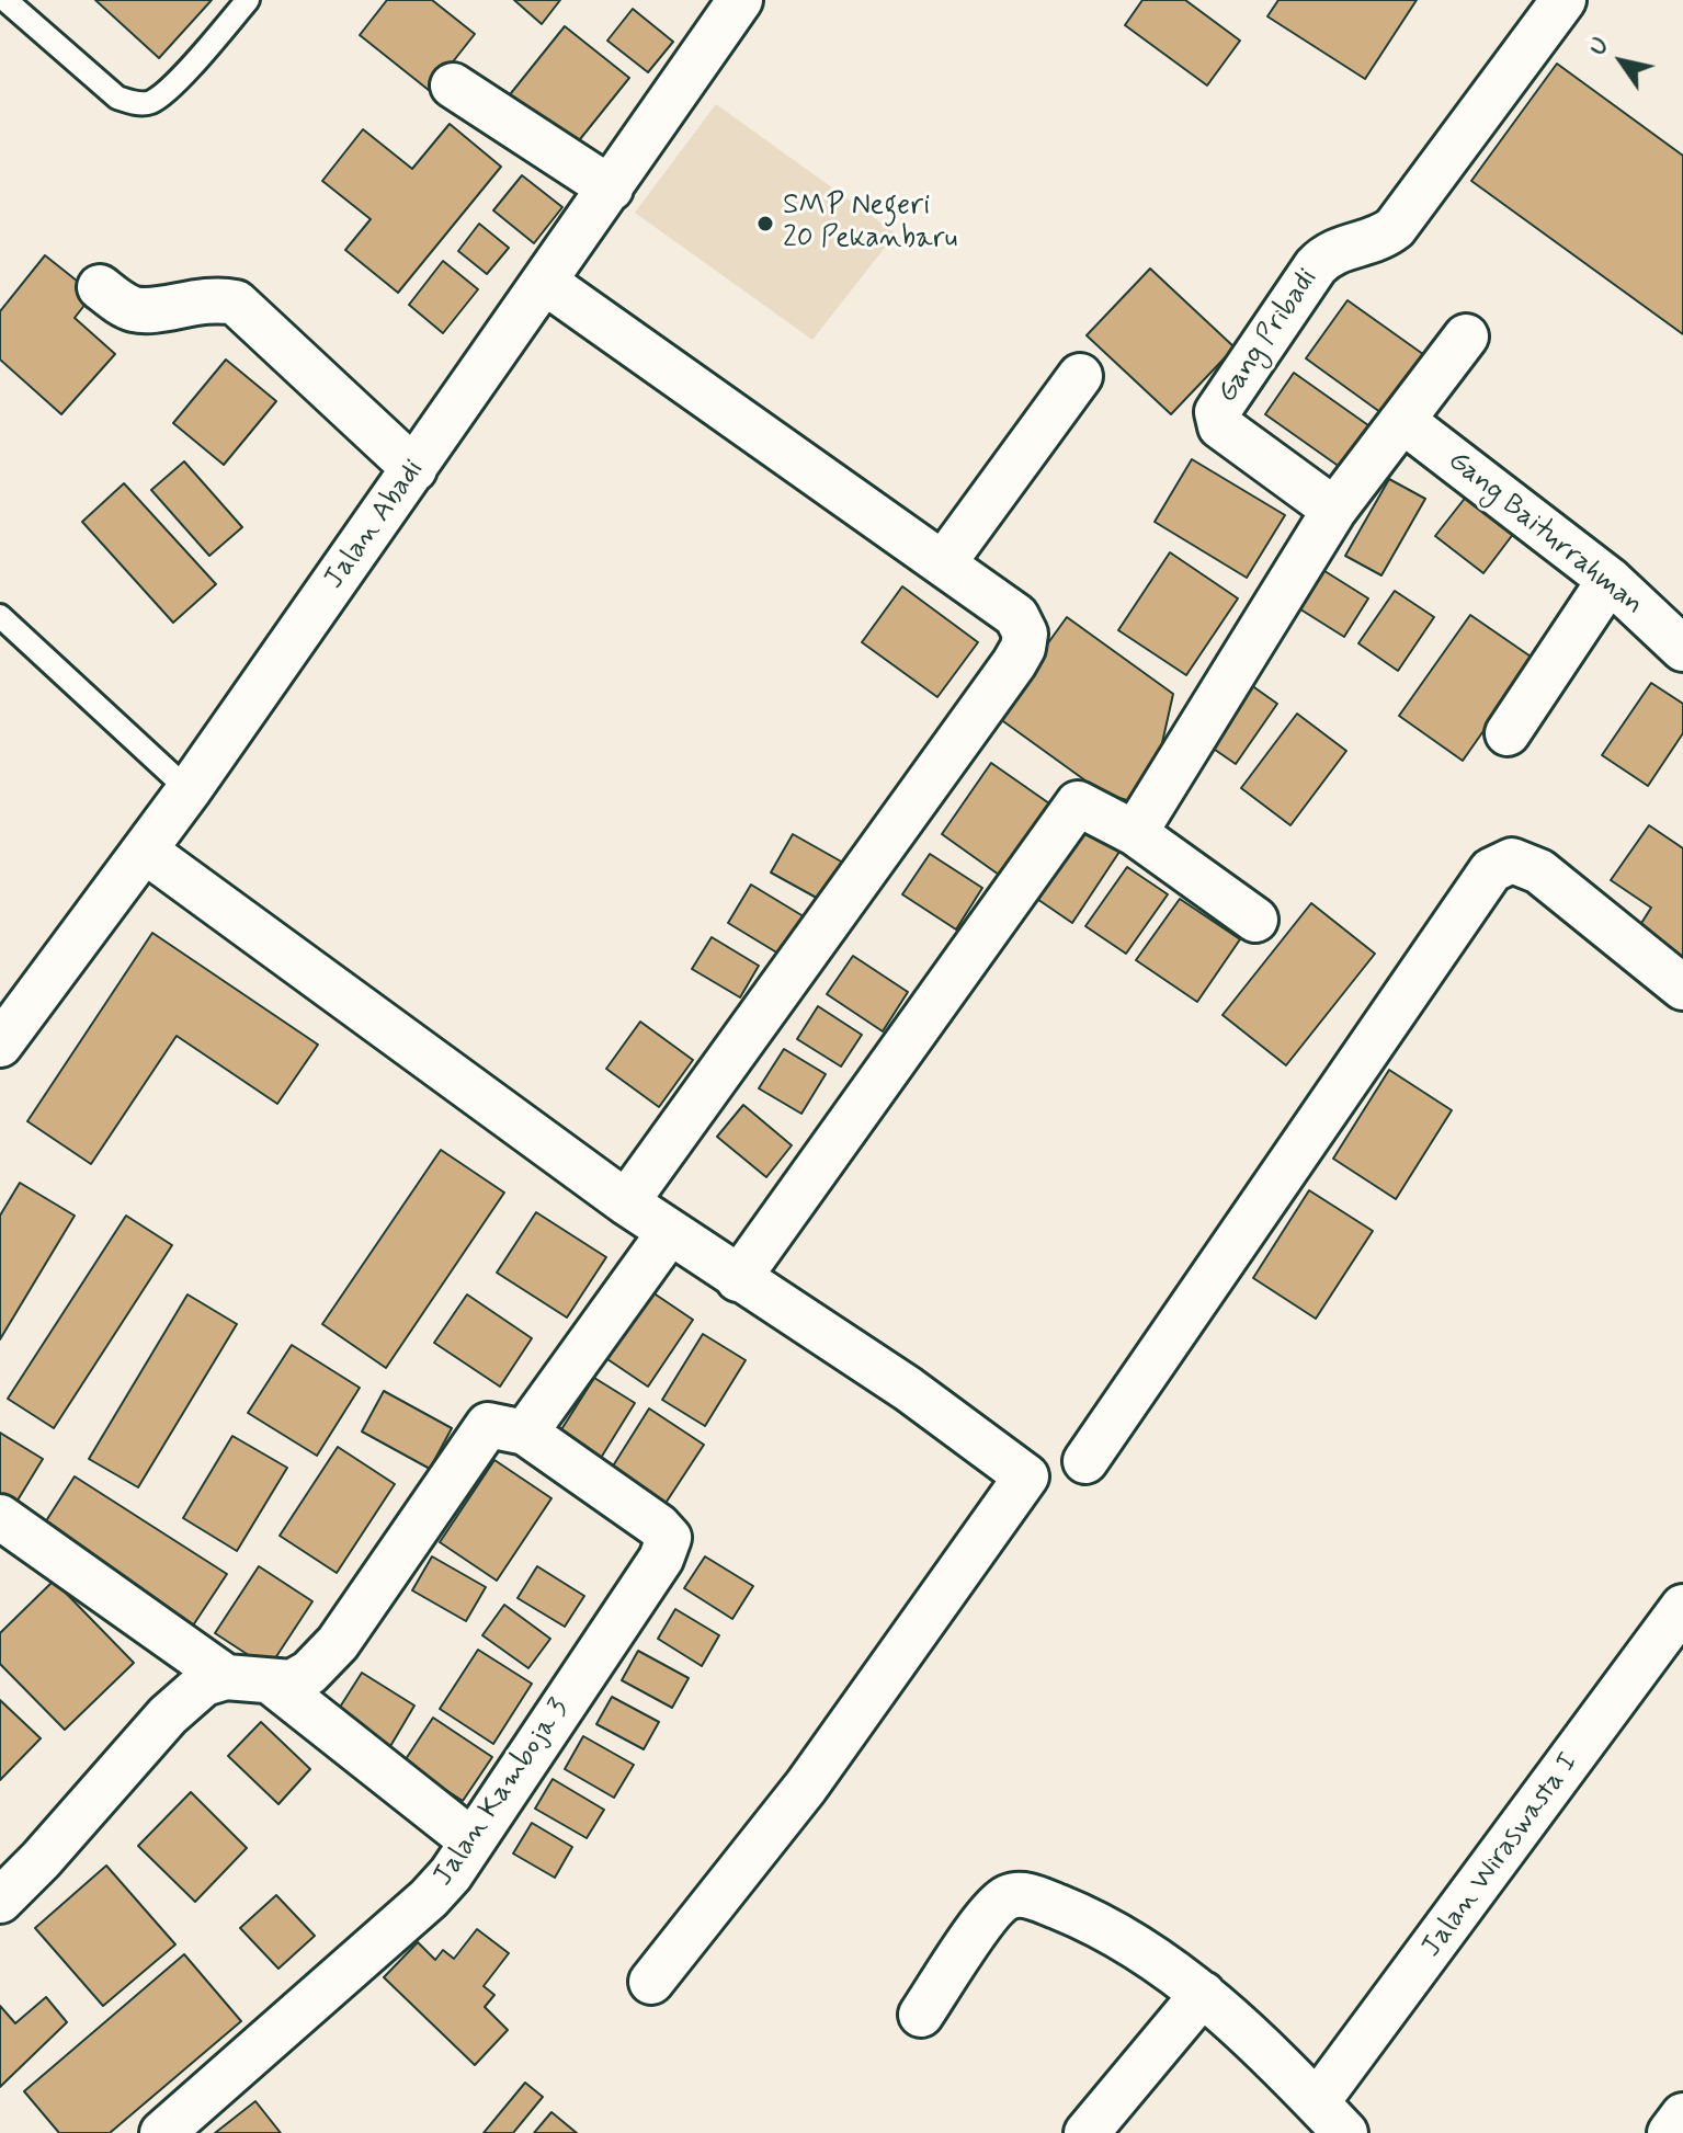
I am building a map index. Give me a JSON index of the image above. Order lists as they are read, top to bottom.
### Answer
{
  "streets": {
    "street": [
      "Gang Pribadi",
      "Jalan Abadi",
      "Gang Baiturrahman",
      "Jalan Kamboja 3",
      "Jalan Wiraswasta I"
    ]
  },
  "places": ["SMP Negeri 20 Pekanbaru"],
  "north": "top left"
}
